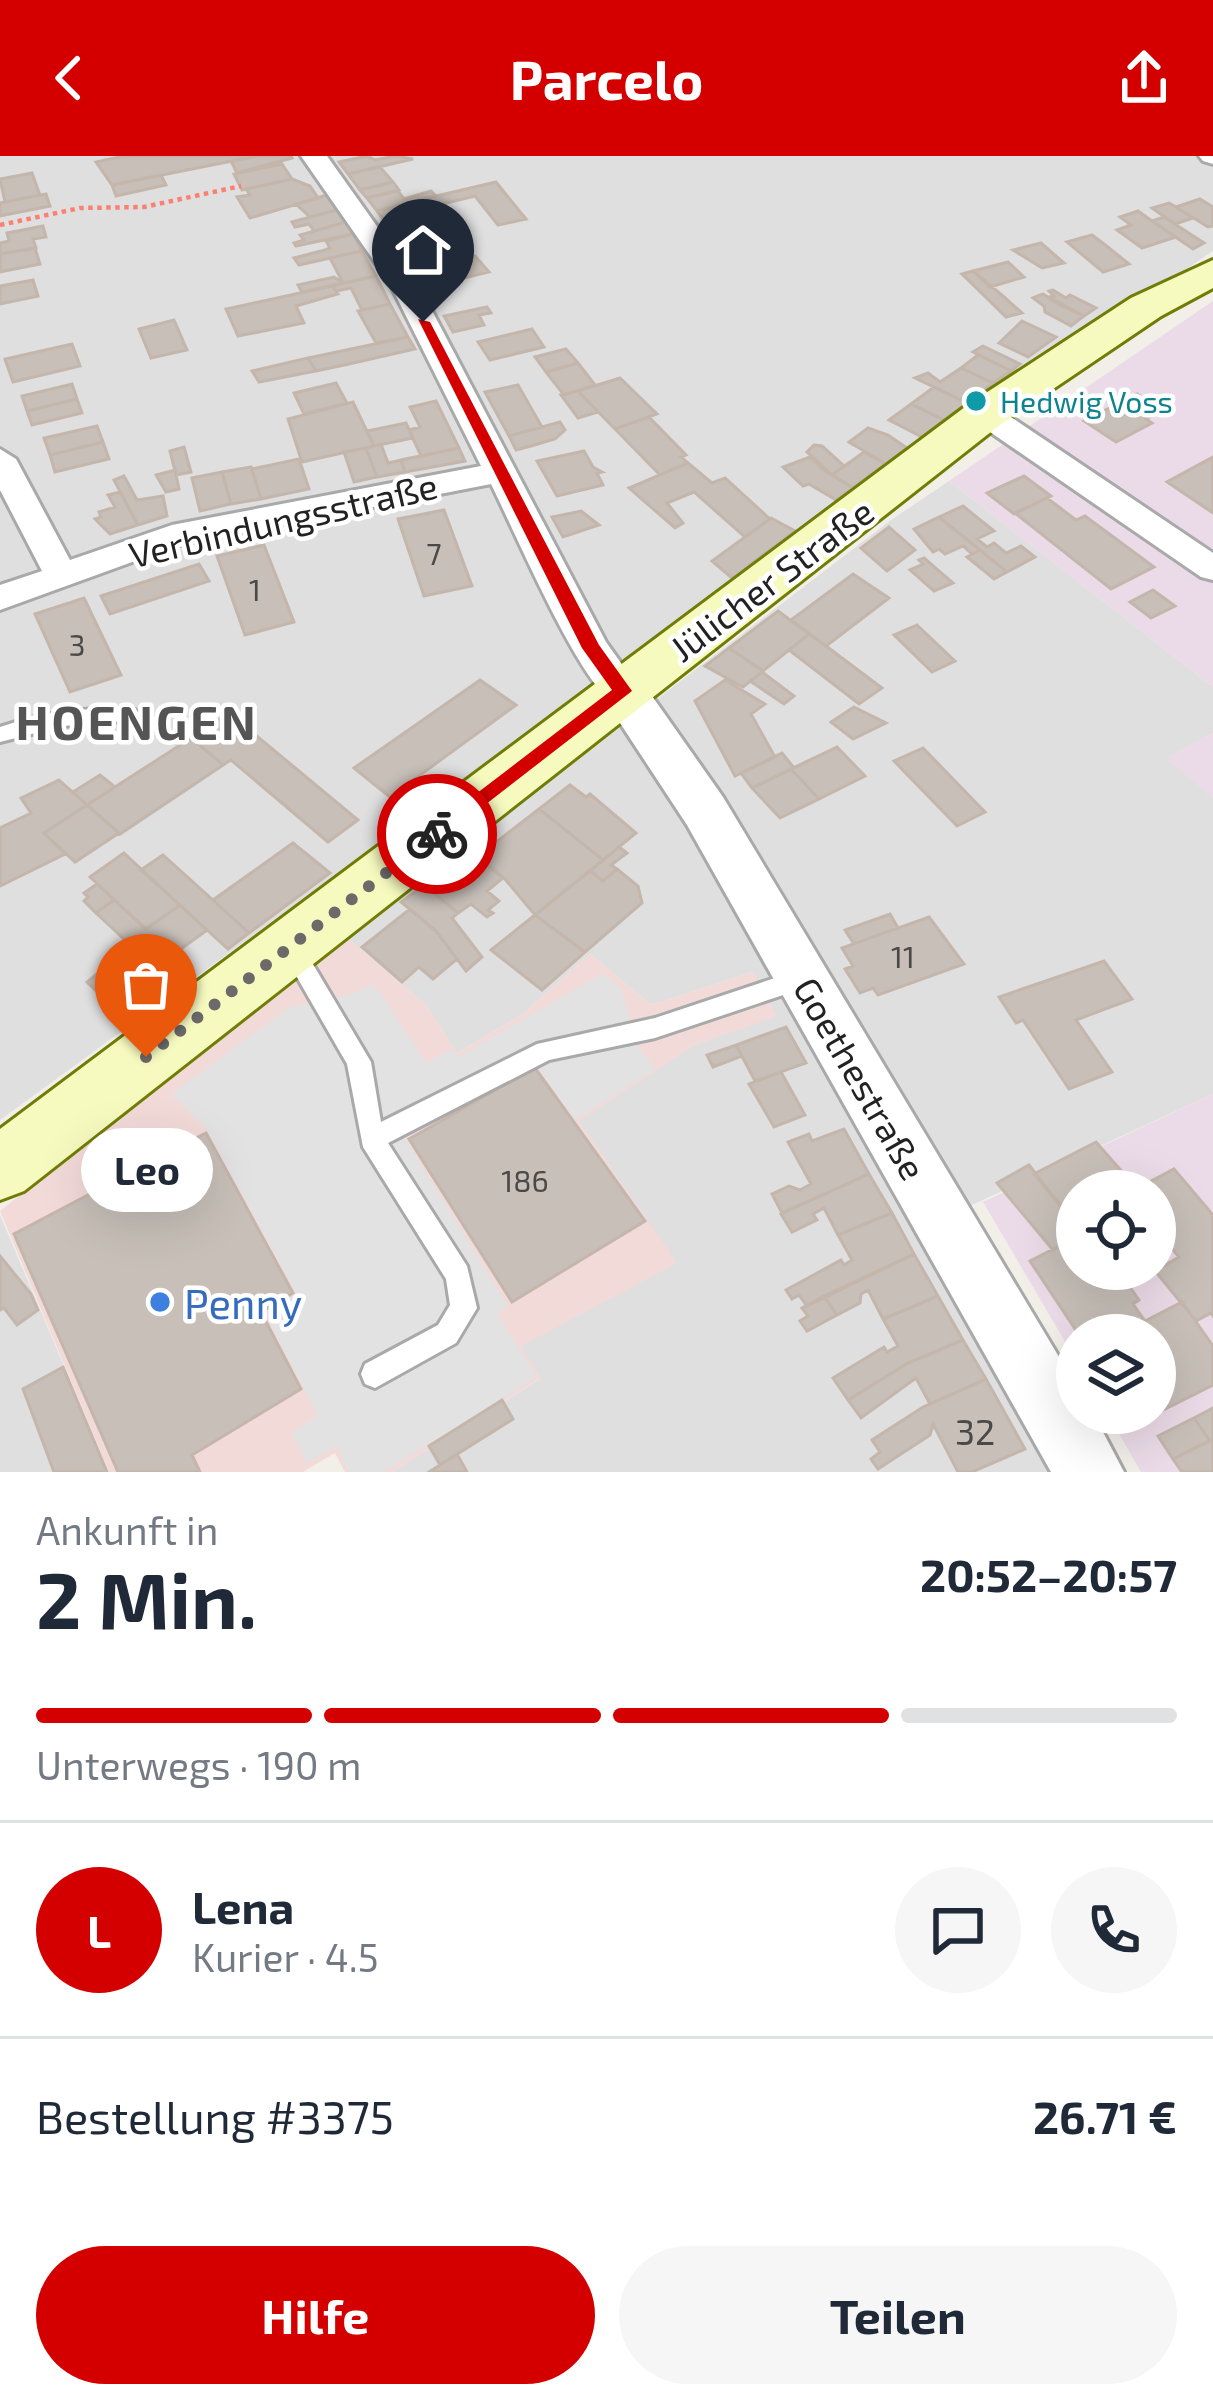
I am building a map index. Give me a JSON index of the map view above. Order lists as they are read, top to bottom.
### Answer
{
  "streets": {
    "main road": ["Jülicher Straße"],
    "street": ["Verbindungsstraße", "Goethestraße"]
  },
  "crossings": [
    ["Jülicher Straße", "Goethestraße"]
  ],
  "districts": ["HOENGEN"],
  "places": ["Hedwig Voss", "Leo", "Penny"],
  "house_numbers": [
    "7",
    "1",
    "3",
    "11",
    "186",
    "32"
  ],
  "page": {
    "header": "Parcelo",
    "bubble": "Leo",
    "heading": ["2 Min.", "Ankunft in", "20:52–20:57"],
    "panel": [
      "Lena",
      "Kurier · 4.5",
      "Bestellung #3375",
      "26.71 €"
    ],
    "bar": "Unterwegs · 190 m",
    "round": "L",
    "buttons": ["Hilfe", "Teilen"]
  }
}
